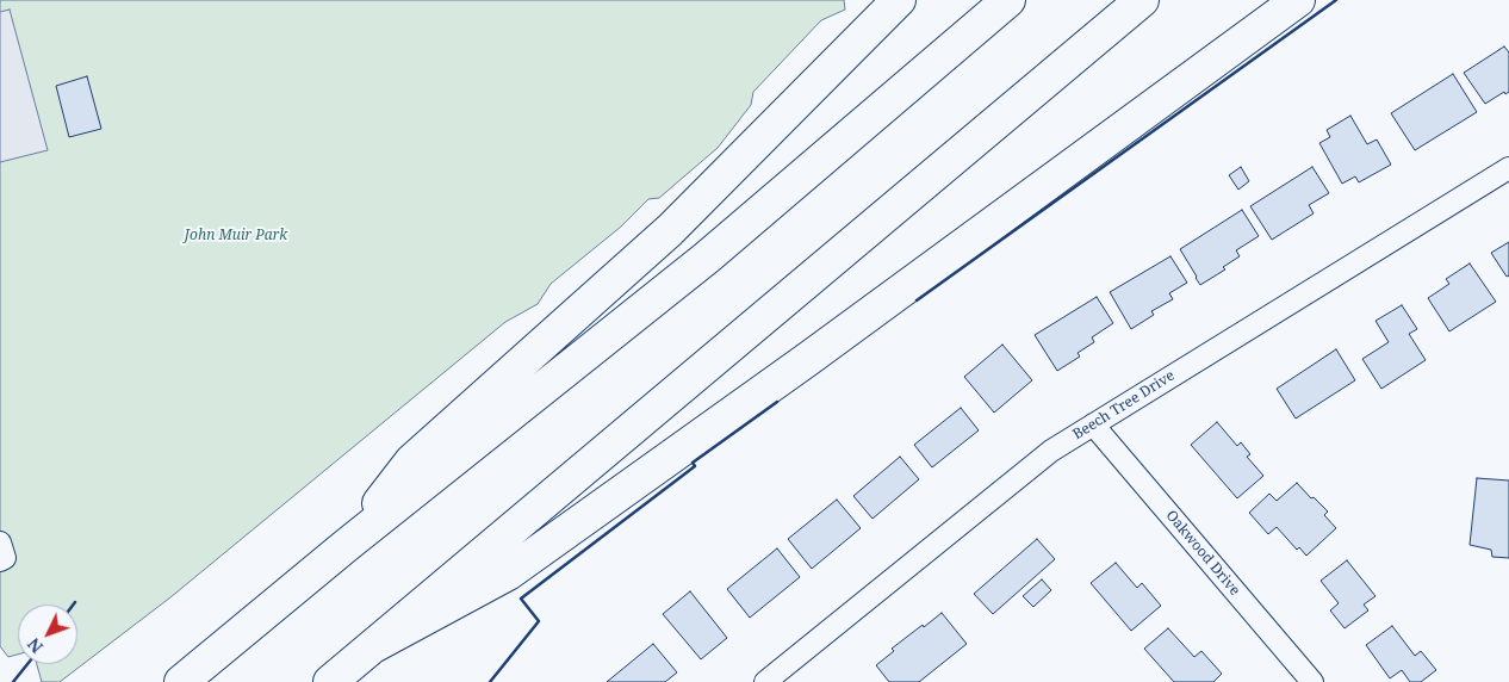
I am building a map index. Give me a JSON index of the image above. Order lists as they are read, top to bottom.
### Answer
{
  "streets": {
    "street": ["Beech Tree Drive", "Oakwood Drive"]
  },
  "crossings": [
    ["Beech Tree Drive", "Oakwood Drive"]
  ],
  "parks": ["John Muir Park"],
  "north": "bottom left"
}
